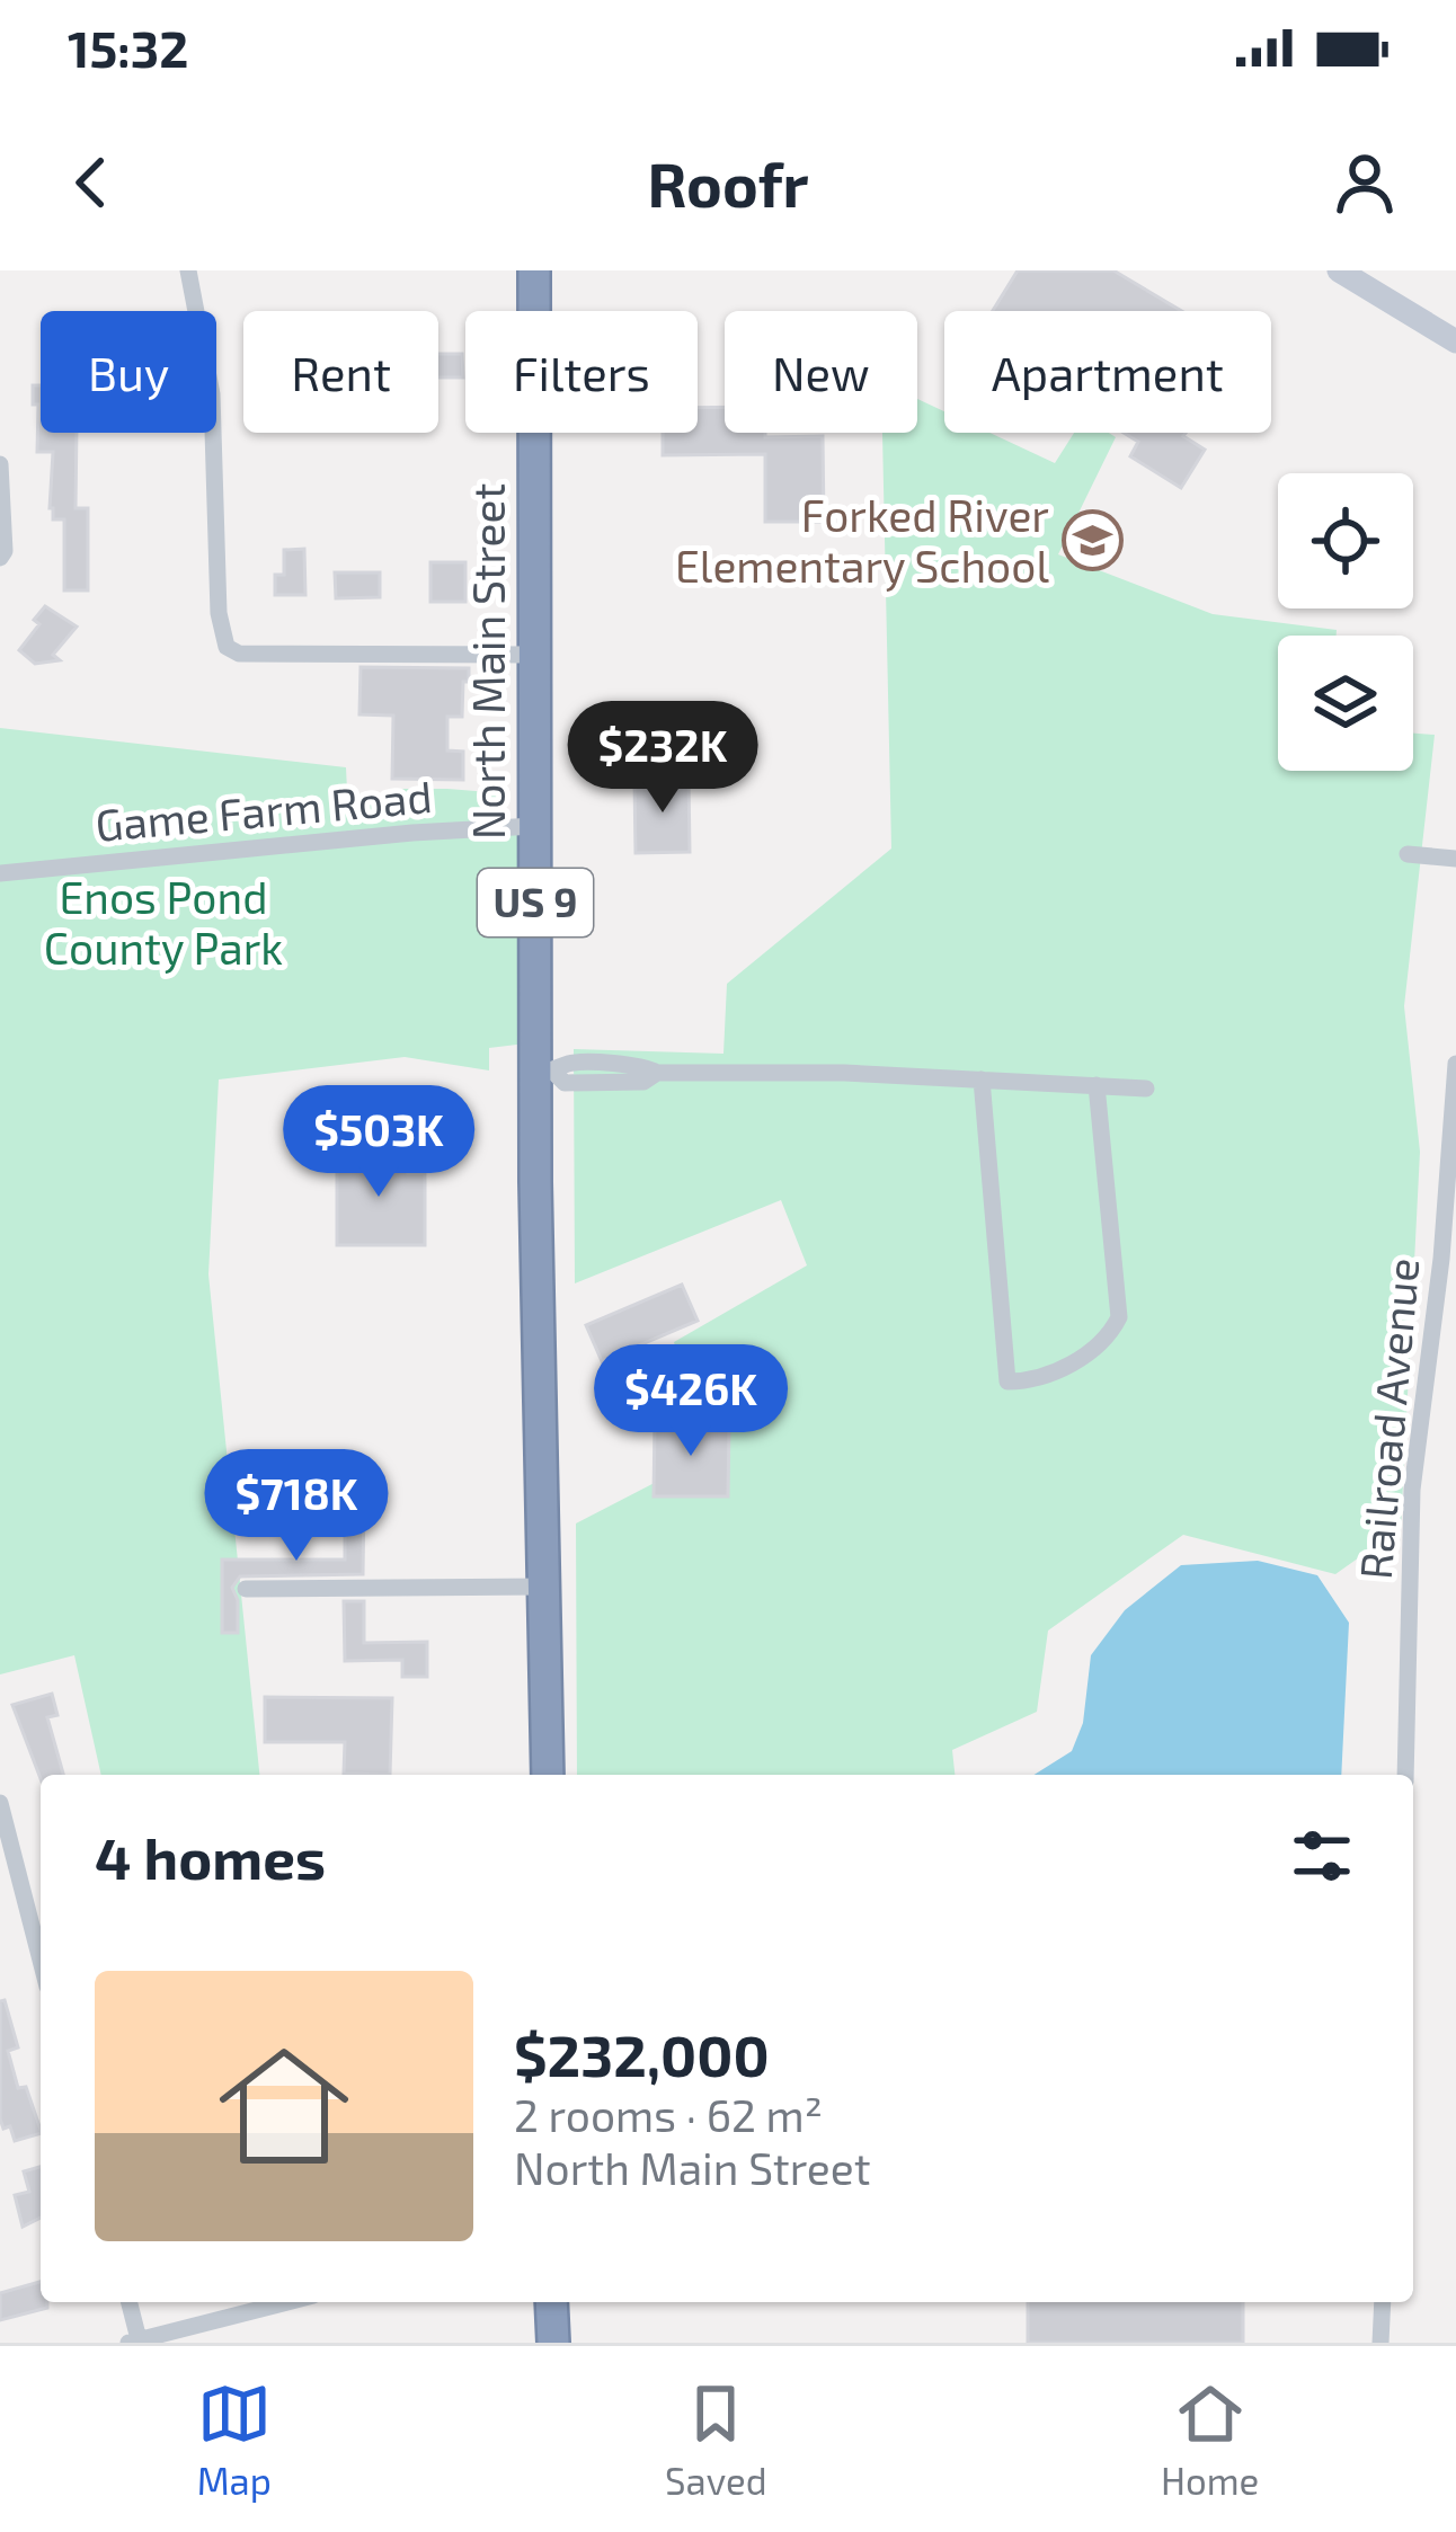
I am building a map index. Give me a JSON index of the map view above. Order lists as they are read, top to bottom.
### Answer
{
  "streets": {
    "highway": ["North Main Street", "US 9"],
    "street": ["Game Farm Road", "Railroad Avenue"]
  },
  "crossings": [
    ["North Main Street", "Game Farm Road"]
  ],
  "parks": ["Enos Pond County Park"],
  "places": {
    "school or university": ["Forked River Elementary School"]
  },
  "page": {
    "status": "15:32",
    "header": "Roofr",
    "chip": [
      "Buy",
      "Rent",
      "Filters",
      "New",
      "Apartment"
    ],
    "price": [
      "$232K",
      "$503K",
      "$426K",
      "$718K"
    ],
    "heading": "4 homes",
    "list": [
      {
        "name": "$232,000",
        "note": "2 rooms · 62 m² · North Main Street"
      }
    ],
    "tabs": ["Map", "Saved", "Home"]
  }
}
